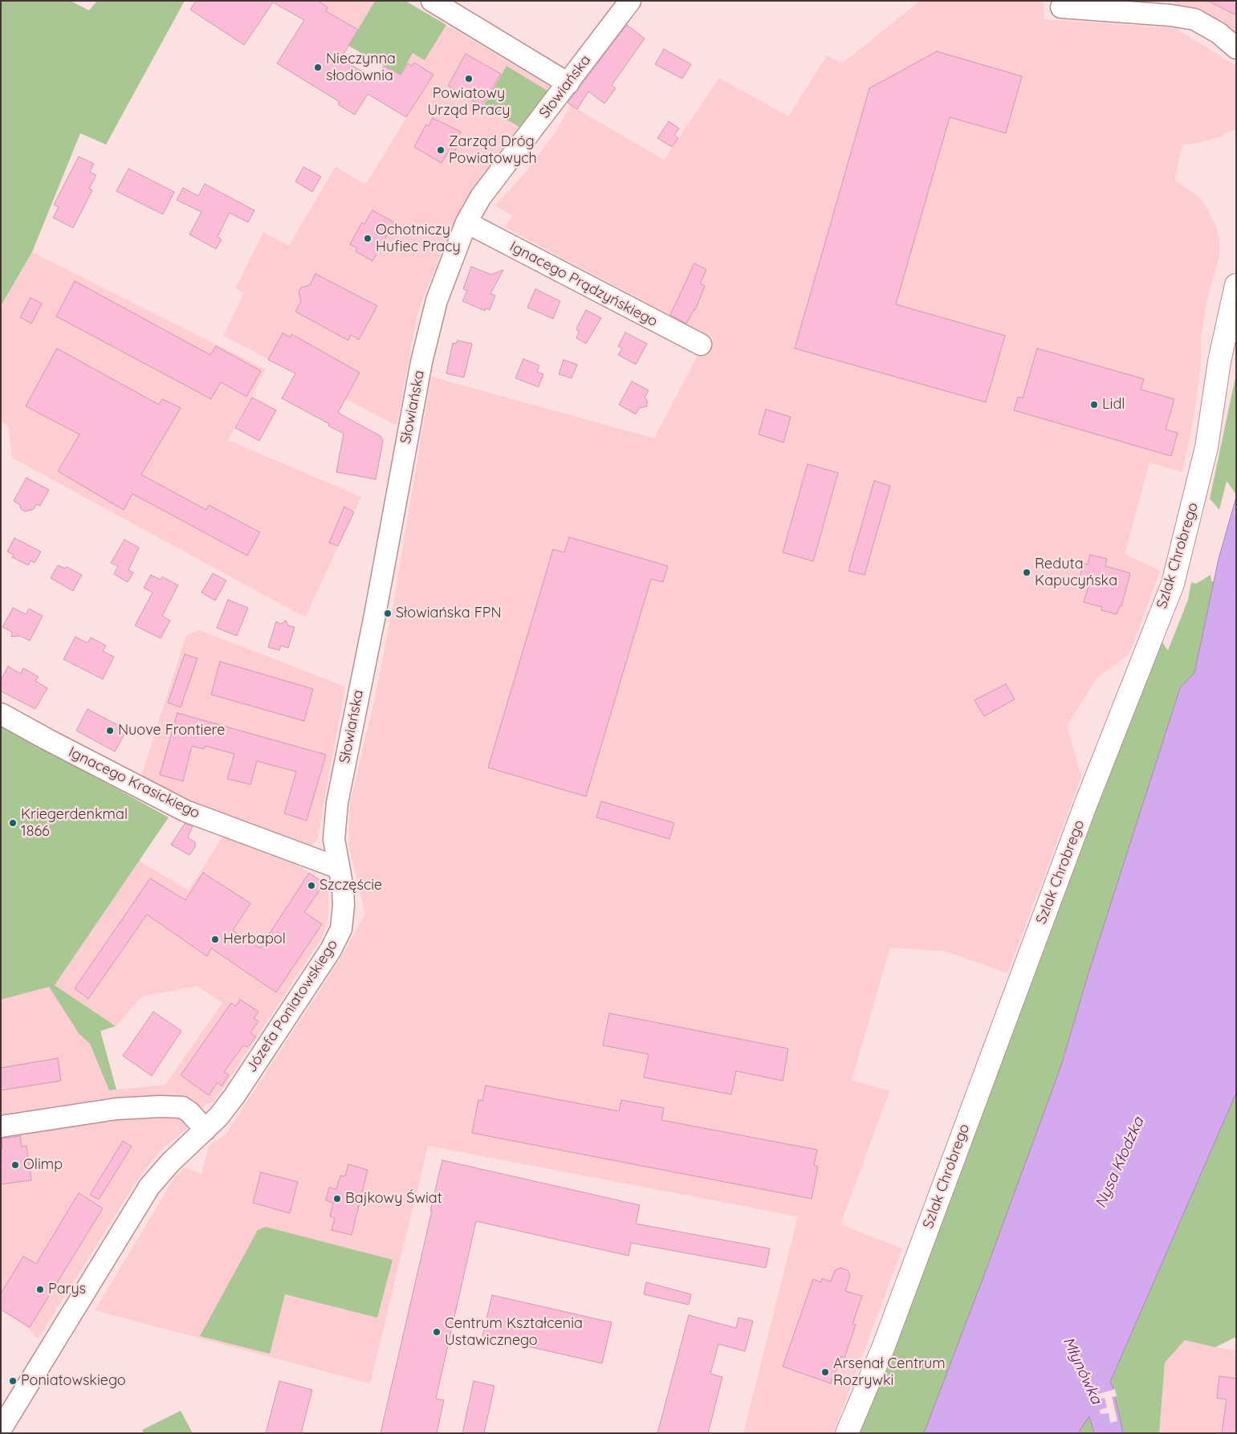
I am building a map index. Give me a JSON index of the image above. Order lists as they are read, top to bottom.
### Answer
{
  "streets": {
    "main road": ["Szlak Chrobrego"],
    "street": [
      "Słowiańska",
      "Ignacego Prądzyńskiego",
      "Ignacego Krasickiego",
      "Józefa Poniatowskiego"
    ]
  },
  "crossings": [
    ["Słowiańska", "Ignacego Prądzyńskiego"],
    ["Słowiańska", "Ignacego Krasickiego"],
    ["Słowiańska", "Józefa Poniatowskiego"],
    ["Ignacego Krasickiego", "Józefa Poniatowskiego"]
  ],
  "water": ["Nysa Kłodzka", "Młynówka"],
  "places": [
    "Nieczynna słodownia",
    "Powiatowy Urząd Pracy",
    "Zarząd Dróg Powiatowych",
    "Ochotniczy Hufiec Pracy",
    "Lidl",
    "Reduta Kapucyńska",
    "Słowiańska FPN",
    "Nuove Frontiere",
    "Kriegerdenkmal 1866",
    "Szczęście",
    "Herbapol",
    "Olimp",
    "Bajkowy Świat",
    "Parys",
    "Centrum Kształcenia Ustawicznego",
    "Arsenał Centrum Rozrywki",
    "Poniatowskiego"
  ]
}
